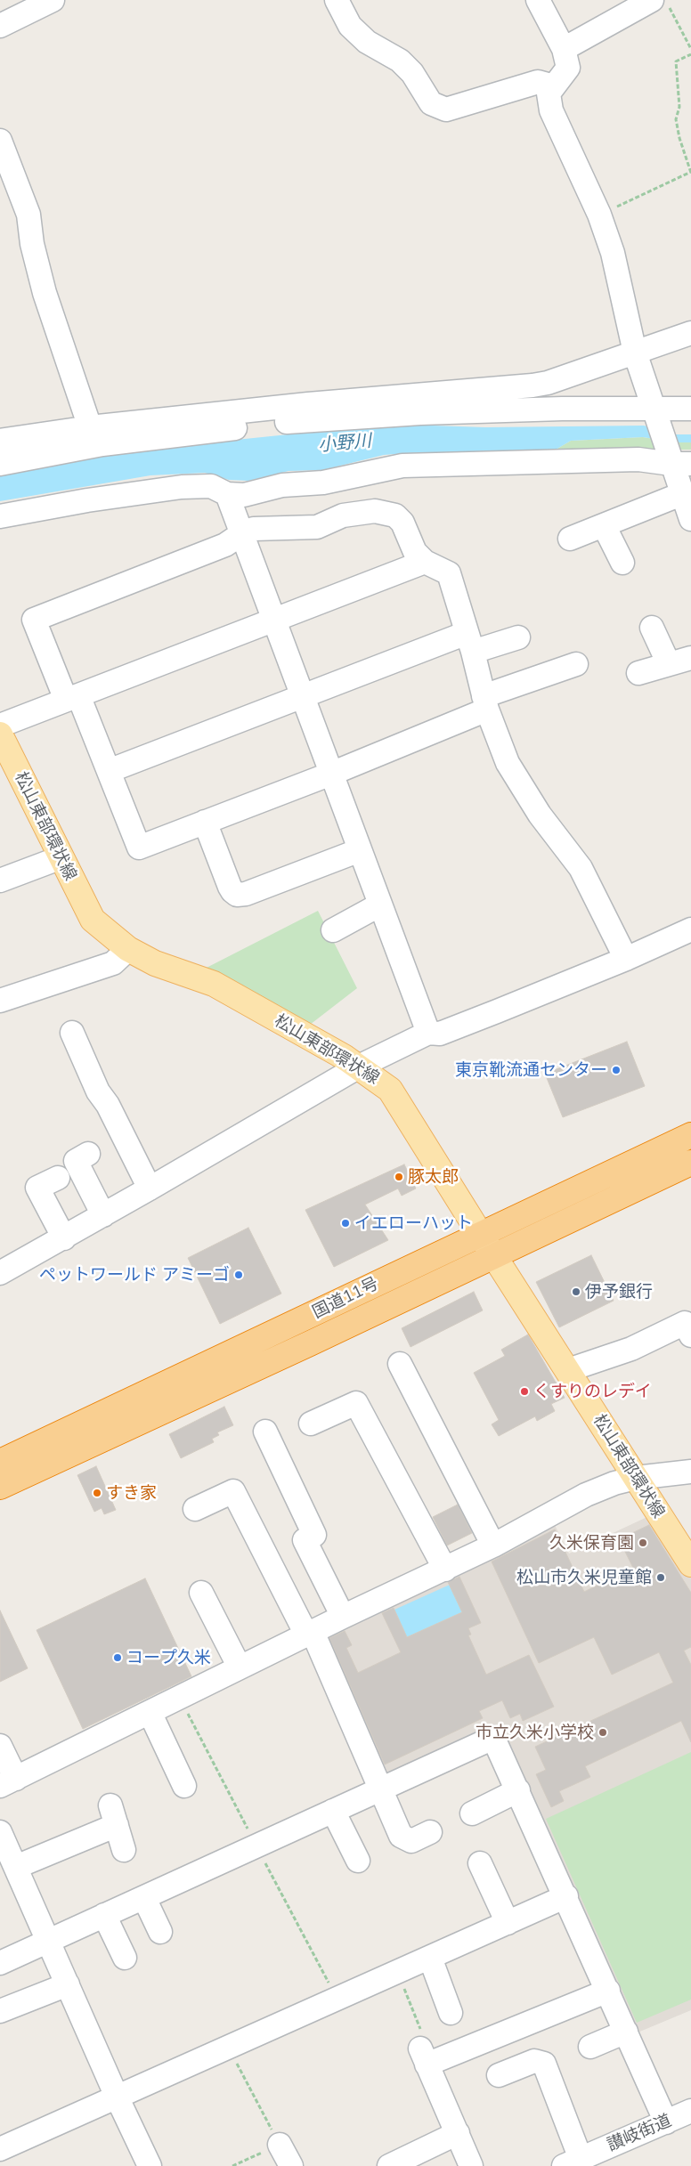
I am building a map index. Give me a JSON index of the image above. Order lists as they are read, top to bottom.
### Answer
{
  "streets": {
    "highway": ["国道11号"],
    "main road": ["松山東部環状線"],
    "street": ["讃岐街道"]
  },
  "crossings": [
    ["松山東部環状線", "国道11号"]
  ],
  "water": ["小野川"],
  "places": [
    "東京靴流通センター",
    "豚太郎",
    "イエローハット",
    "ペットワールド アミーゴ",
    "伊予銀行",
    "くすりのレデイ",
    "すき家",
    "久米保育園",
    "松山市久米児童館",
    "コープ久米",
    "市立久米小学校"
  ]
}
